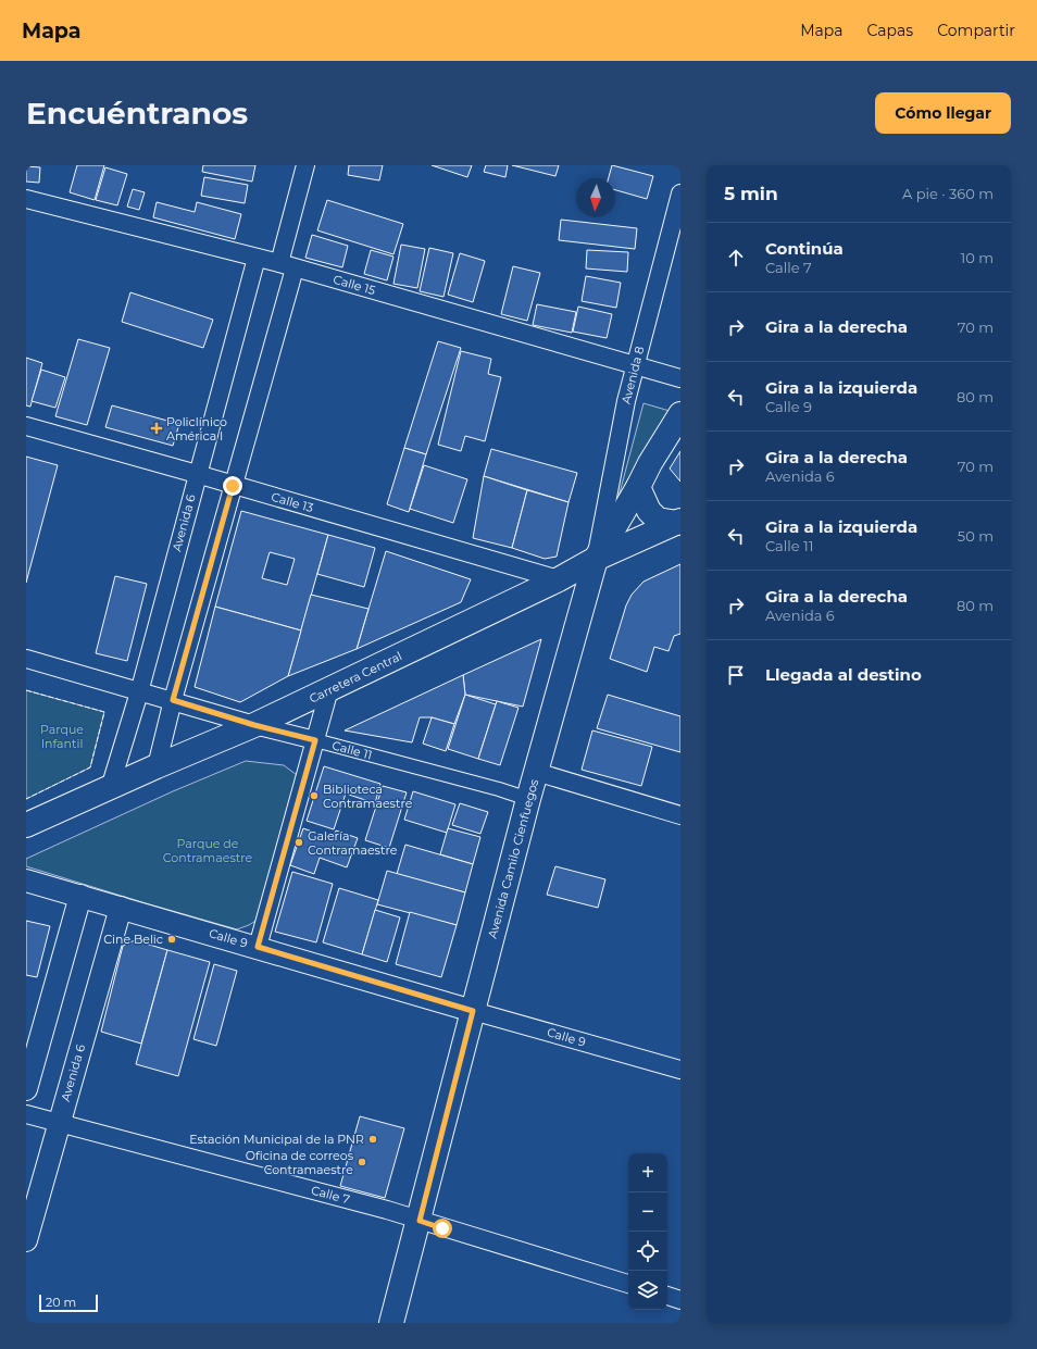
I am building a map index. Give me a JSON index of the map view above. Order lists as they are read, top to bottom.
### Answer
{
  "streets": {
    "main road": ["Carretera Central", "Avenida Camilo Cienfuegos"],
    "street": [
      "Calle 15",
      "Avenida 8",
      "Calle 13",
      "Avenida 6",
      "Calle 11",
      "Calle 9",
      "Calle 7"
    ]
  },
  "crossings": [
    ["Calle 15", "Avenida 8"],
    ["Calle 15", "Avenida 6"],
    ["Avenida 8", "Carretera Central"],
    ["Avenida 8", "Avenida Camilo Cienfuegos"],
    ["Calle 13", "Avenida 6"],
    ["Calle 13", "Carretera Central"],
    ["Avenida 6", "Carretera Central"],
    ["Avenida 6", "Calle 11"],
    ["Avenida 6", "Calle 9"],
    ["Avenida 6", "Calle 7"],
    ["Carretera Central", "Calle 11"],
    ["Carretera Central", "Avenida Camilo Cienfuegos"],
    ["Calle 11", "Avenida Camilo Cienfuegos"],
    ["Avenida Camilo Cienfuegos", "Calle 9"],
    ["Avenida Camilo Cienfuegos", "Calle 7"]
  ],
  "parks": ["Parque Infantil", "Parque de Contramaestre"],
  "places": {
    "health": ["Policlínico América I"],
    "other": [
      "Biblioteca Contramaestre",
      "Galería Contramaestre",
      "Cine Belic",
      "Estación Municipal de la PNR",
      "Oficina de correos Contramaestre"
    ]
  },
  "scale_bar": "20 m",
  "north": "bottom",
  "page": {
    "header": "Mapa",
    "nav": ["Mapa", "Capas", "Compartir"],
    "buttons": "Cómo llegar",
    "title": "Encuéntranos",
    "heading": ["5 min", "A pie · 360 m"],
    "list": [
      ["Continúa", "Calle 7", "10 m"],
      ["Gira a la derecha", "70 m"],
      ["Gira a la izquierda", "Calle 9", "80 m"],
      ["Gira a la derecha", "Avenida 6", "70 m"],
      ["Gira a la izquierda", "Calle 11", "50 m"],
      ["Gira a la derecha", "Avenida 6", "80 m"],
      "Llegada al destino"
    ],
    "map_buttons": ["+", "−"],
    "scale": "20 m"
  }
}
